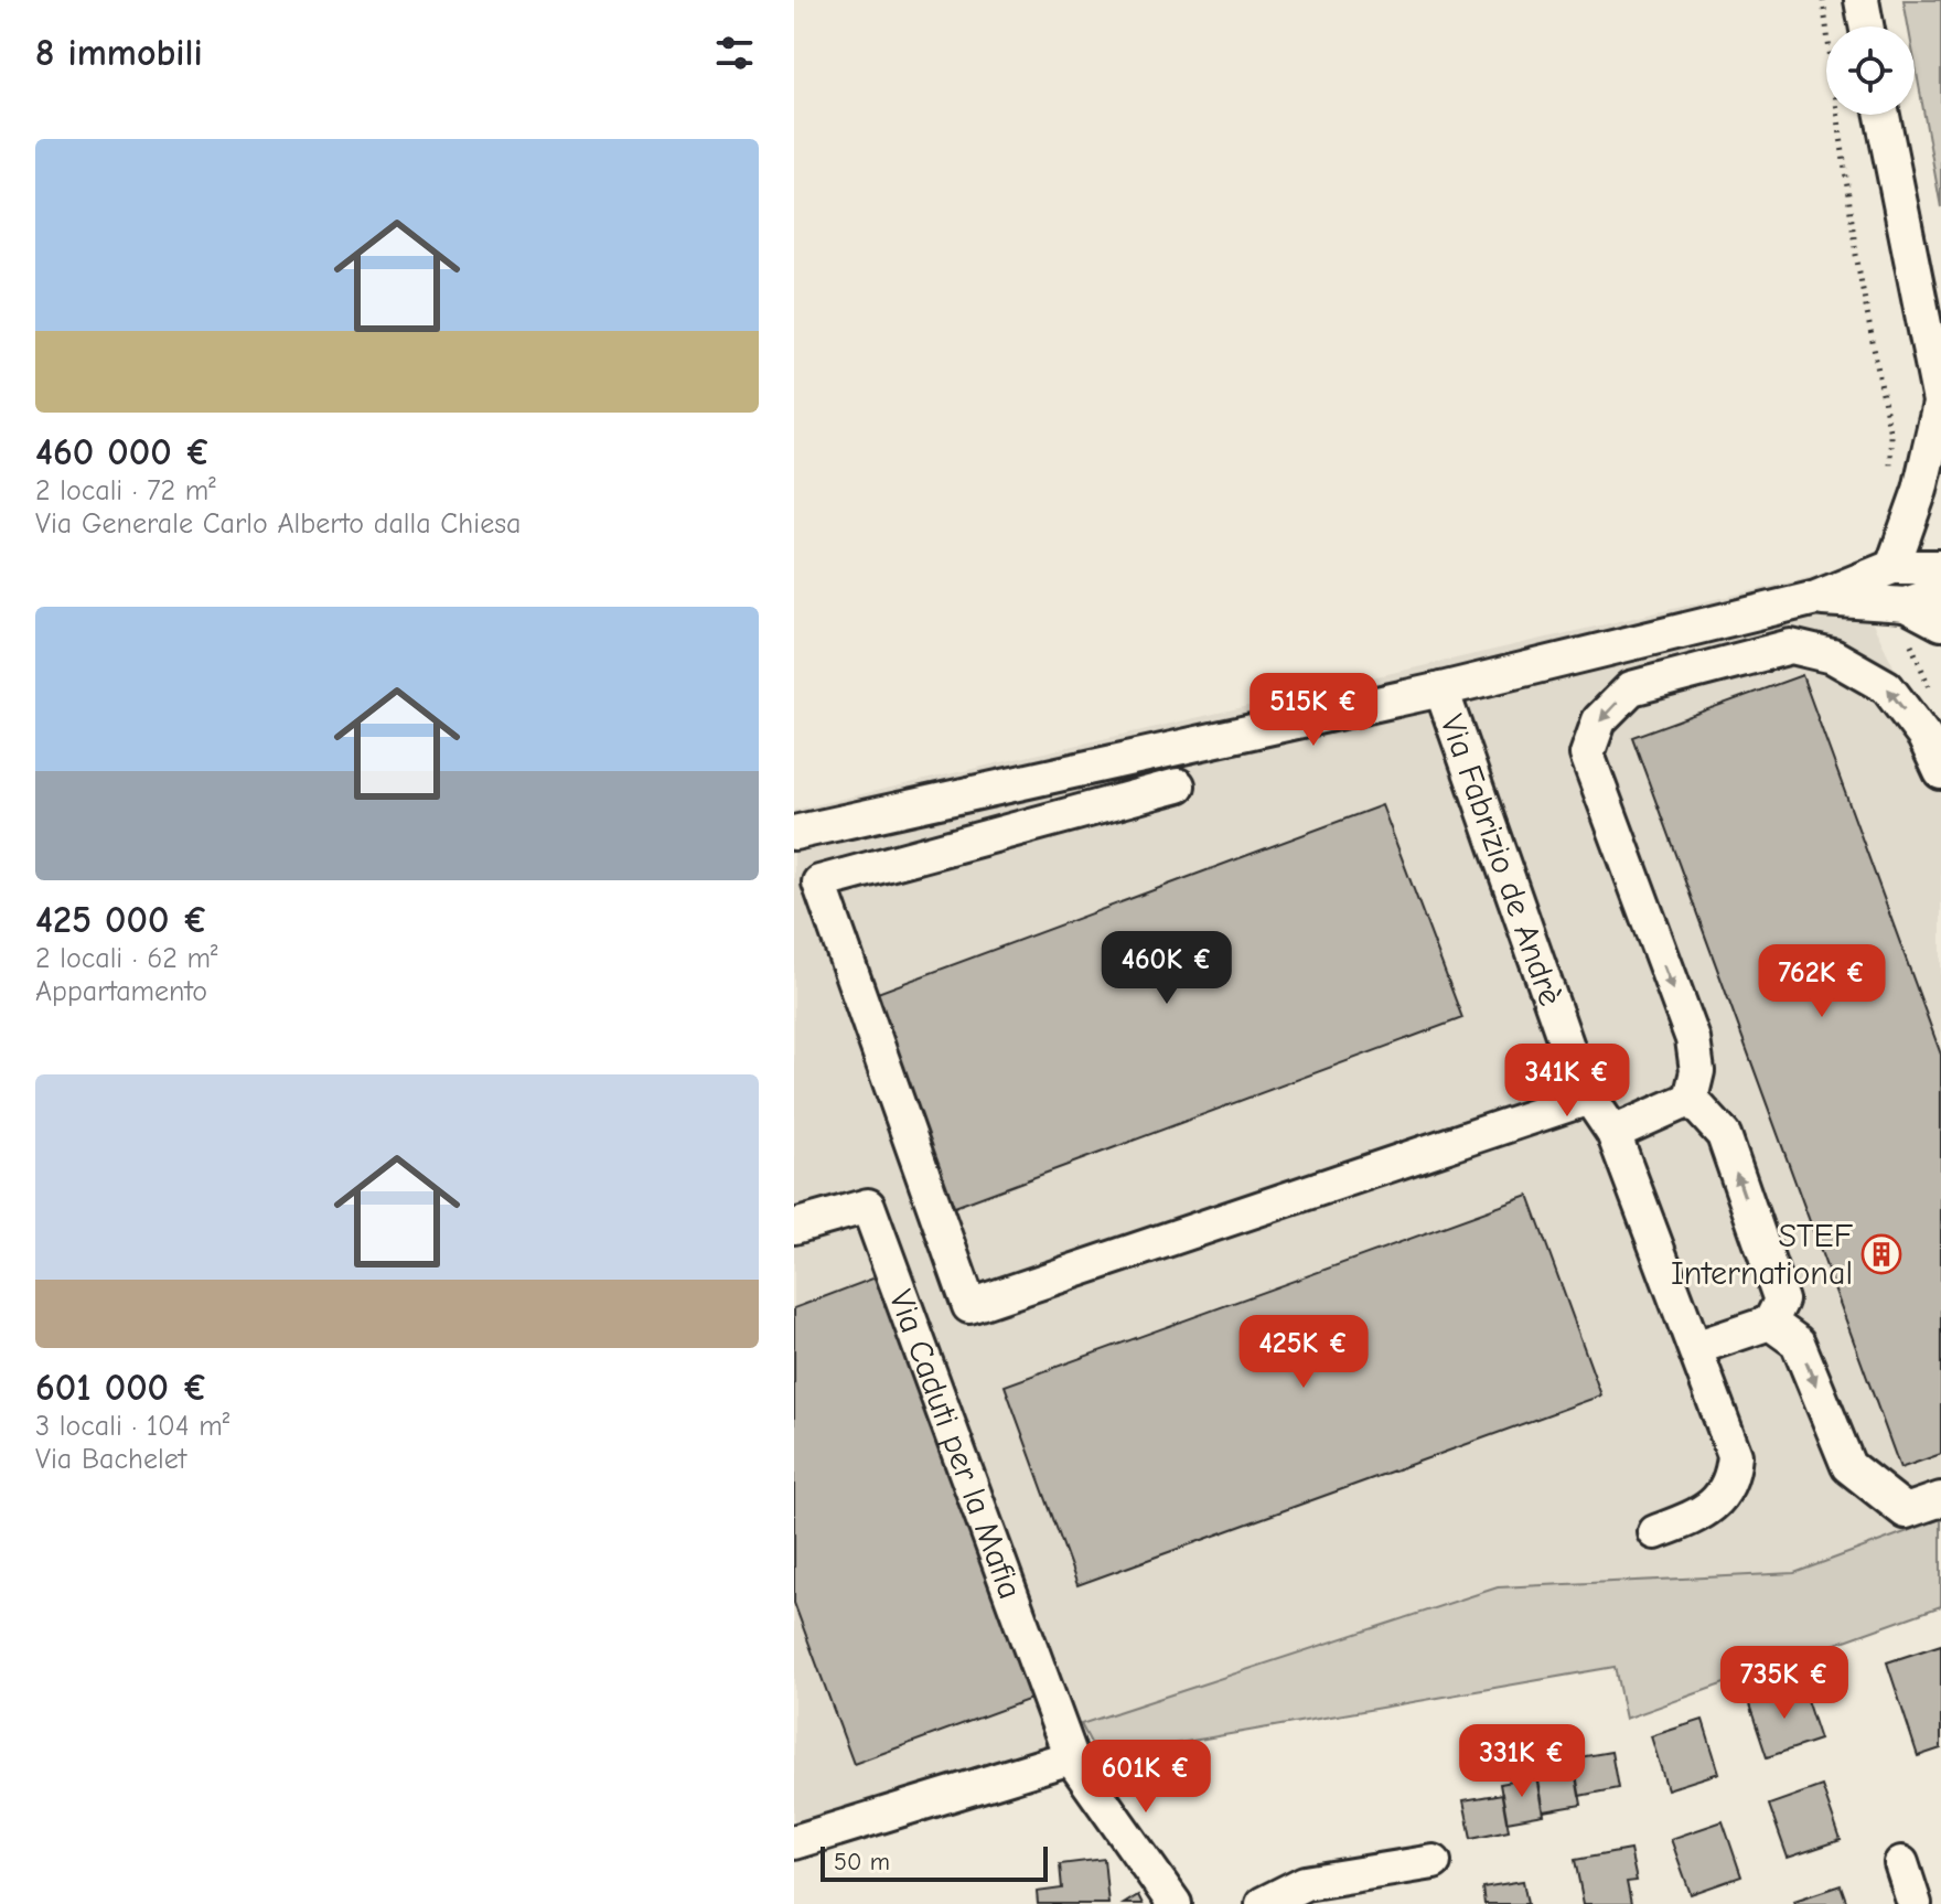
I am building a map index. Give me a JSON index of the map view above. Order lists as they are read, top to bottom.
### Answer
{
  "streets": {
    "street": ["Via Fabrizio de Andrè", "Via Caduti per la Mafia"]
  },
  "places": {
    "building": ["STEF International"]
  },
  "scale_bar": "50 m",
  "page": {
    "heading": "8 immobili",
    "list": [
      {
        "name": "460 000 €",
        "note": "2 locali · 72 m² · Via Generale Carlo Alberto dalla Chiesa"
      },
      {
        "name": "425 000 €",
        "note": "2 locali · 62 m² · Appartamento"
      },
      {
        "name": "601 000 €",
        "note": "3 locali · 104 m² · Via Bachelet"
      }
    ],
    "price": [
      "515K €",
      "460K €",
      "762K €",
      "341K €",
      "425K €",
      "735K €",
      "331K €",
      "601K €"
    ],
    "scale": "50 m"
  }
}
